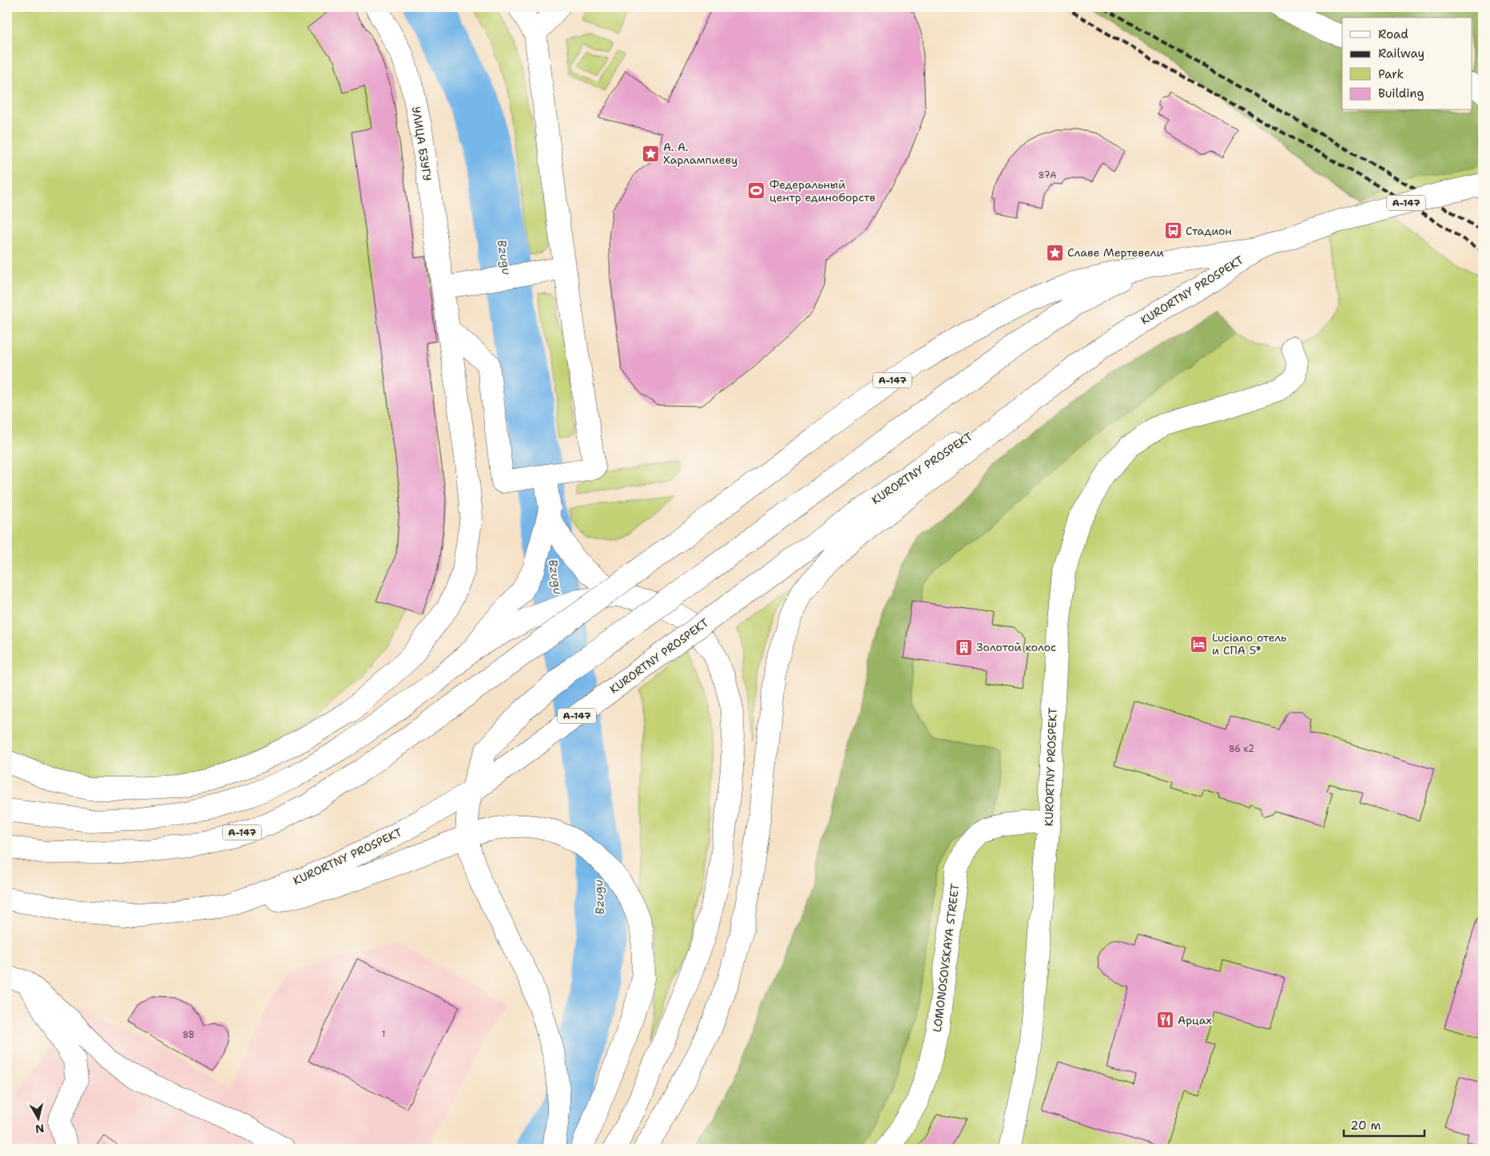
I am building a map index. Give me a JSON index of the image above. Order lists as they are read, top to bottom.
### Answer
{
  "streets": {
    "main road": [
      "УЛИЦА БЗУГУ",
      "А-147",
      "KURORTNY PROSPEKT",
      "LOMONOSOVSKAYA STREET"
    ]
  },
  "crossings": [
    ["А-147", "KURORTNY PROSPEKT"],
    ["KURORTNY PROSPEKT", "LOMONOSOVSKAYA STREET"]
  ],
  "water": ["Bzugu"],
  "places": {
    "place": ["А. А. Харлампиеву", "Славе Мертевели"],
    "sports": ["Федеральный центр единоборств"],
    "bus stop": ["Стадион"],
    "hotel": ["Luciano отель и СПА 5*"],
    "building": ["Золотой колос"],
    "restaurant": ["Арцах"]
  },
  "house_numbers": [
    "87А",
    "86 к2",
    "1",
    "88"
  ],
  "legend": [
    "Road",
    "Railway",
    "Park",
    "Building"
  ],
  "scale_bar": "20 m",
  "north": "bottom"
}
